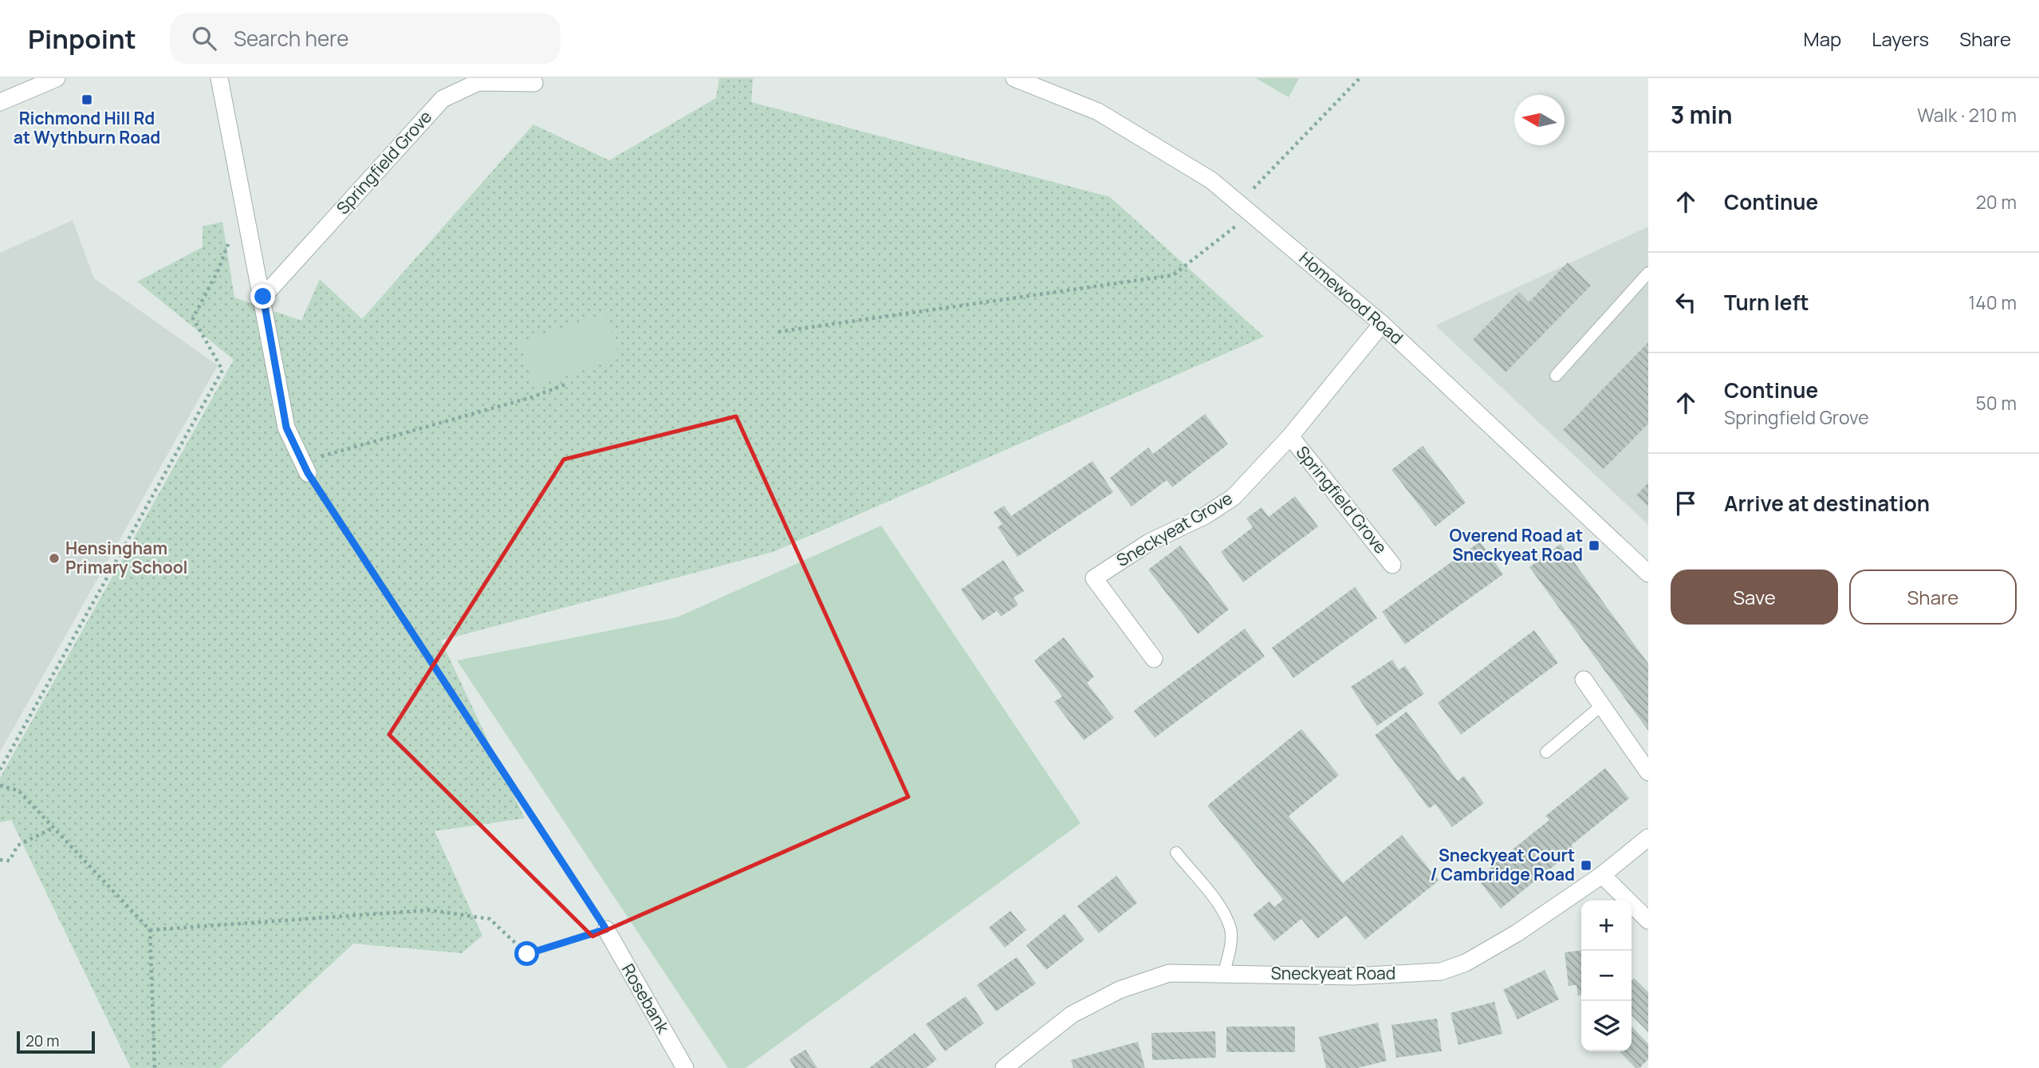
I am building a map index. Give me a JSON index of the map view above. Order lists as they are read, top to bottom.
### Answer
{
  "streets": {
    "street": [
      "Springfield Grove",
      "Homewood Road",
      "Sneckyeat Grove",
      "Sneckyeat Road",
      "Rosebank"
    ]
  },
  "crossings": [
    ["Springfield Grove", "Sneckyeat Grove"],
    ["Homewood Road", "Sneckyeat Grove"]
  ],
  "places": {
    "transit": ["Richmond Hill Rd at Wythburn Road", "Overend Road at Sneckyeat Road", "Sneckyeat Court / Cambridge Road"],
    "other": ["Hensingham Primary School"]
  },
  "scale_bar": "20 m",
  "north": "left",
  "page": {
    "header": "Pinpoint",
    "search": "Search here",
    "nav": ["Map", "Layers", "Share"],
    "heading": ["3 min", "Walk · 210 m"],
    "list": [
      ["Continue", "20 m"],
      ["Turn left", "140 m"],
      ["Continue", "Springfield Grove", "50 m"],
      "Arrive at destination"
    ],
    "buttons": ["Save", "Share"],
    "map_buttons": ["+", "−"],
    "scale": "20 m"
  }
}
